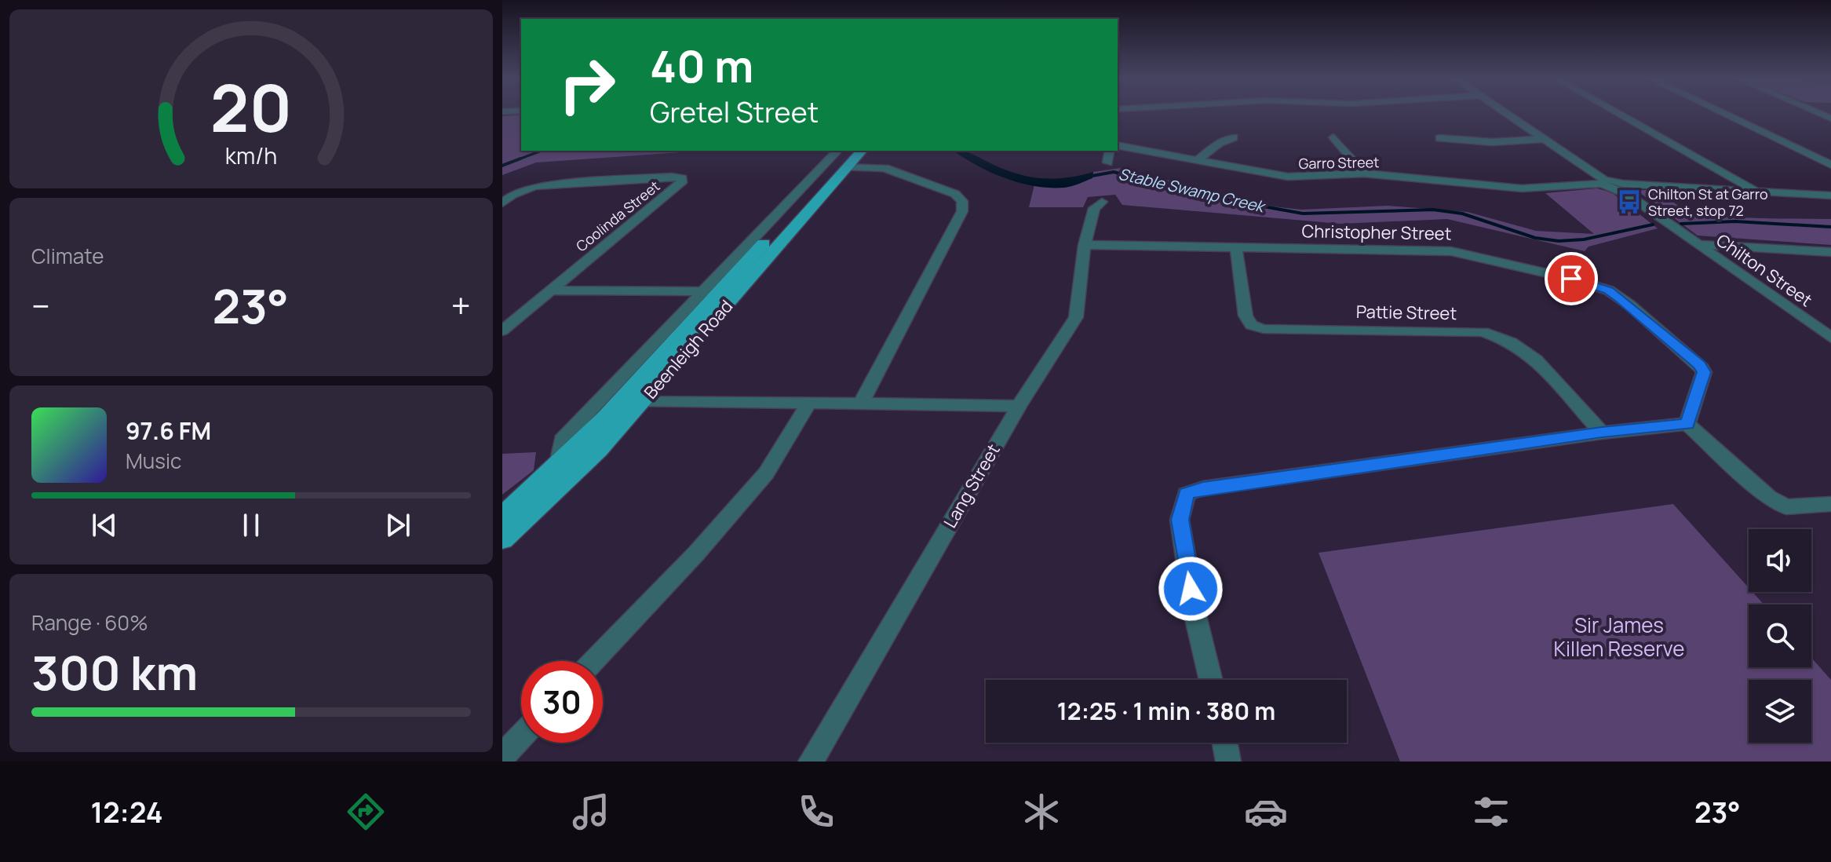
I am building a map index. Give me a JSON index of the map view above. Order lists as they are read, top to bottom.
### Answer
{
  "streets": {
    "main road": ["Beenleigh Road"],
    "street": [
      "Garro Street",
      "Coolinda Street",
      "Christopher Street",
      "Chilton Street",
      "Pattie Street",
      "Lang Street"
    ]
  },
  "crossings": [
    ["Christopher Street", "Pattie Street"],
    ["Christopher Street", "Lang Street"]
  ],
  "water": ["Stable Swamp Creek"],
  "parks": ["Sir James Killen Reserve"],
  "places": {
    "bus stop": ["Chilton St at Garro Street, stop 72"]
  },
  "page": {
    "turn": ["40 m", "Gretel Street"],
    "tile": [
      "Climate",
      ["Range · 60%", "300 km"]
    ],
    "heat": ["−", "23°", "+"],
    "song": ["97.6 FM", "Music"],
    "limit": "30",
    "trip": "12:25 · 1 min · 380 m",
    "tabs": ["12:24", "23°"],
    "gauge": ["20", "km/h"]
  }
}
